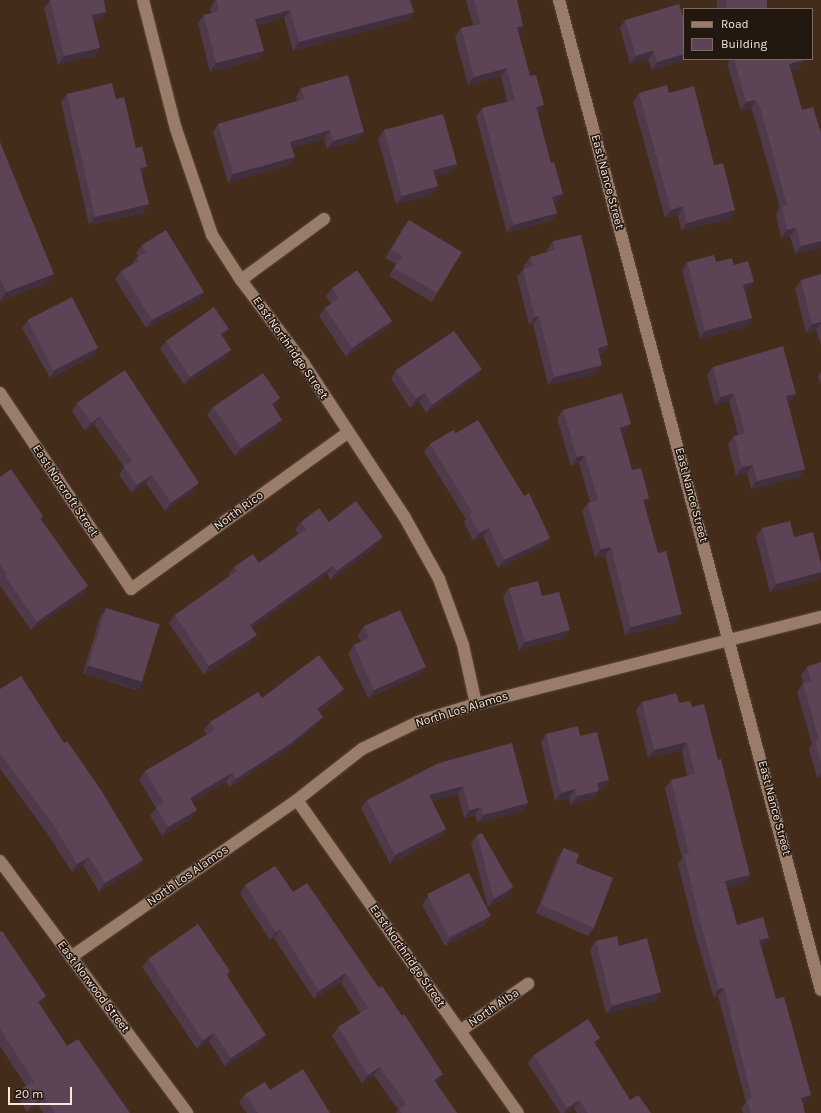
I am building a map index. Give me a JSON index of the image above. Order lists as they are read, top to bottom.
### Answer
{
  "streets": {
    "street": [
      "East Nance Street",
      "East Northridge Street",
      "East Norcroft Street",
      "North Rico",
      "North Los Alamos",
      "East Norwood Street",
      "North Alba"
    ]
  },
  "crossings": [
    ["East Nance Street", "North Los Alamos"],
    ["East Northridge Street", "North Rico"],
    ["East Northridge Street", "North Los Alamos"],
    ["East Northridge Street", "North Alba"],
    ["East Norcroft Street", "North Rico"],
    ["North Los Alamos", "East Norwood Street"]
  ],
  "legend": ["Road", "Building"],
  "scale_bar": "20 m"
}
